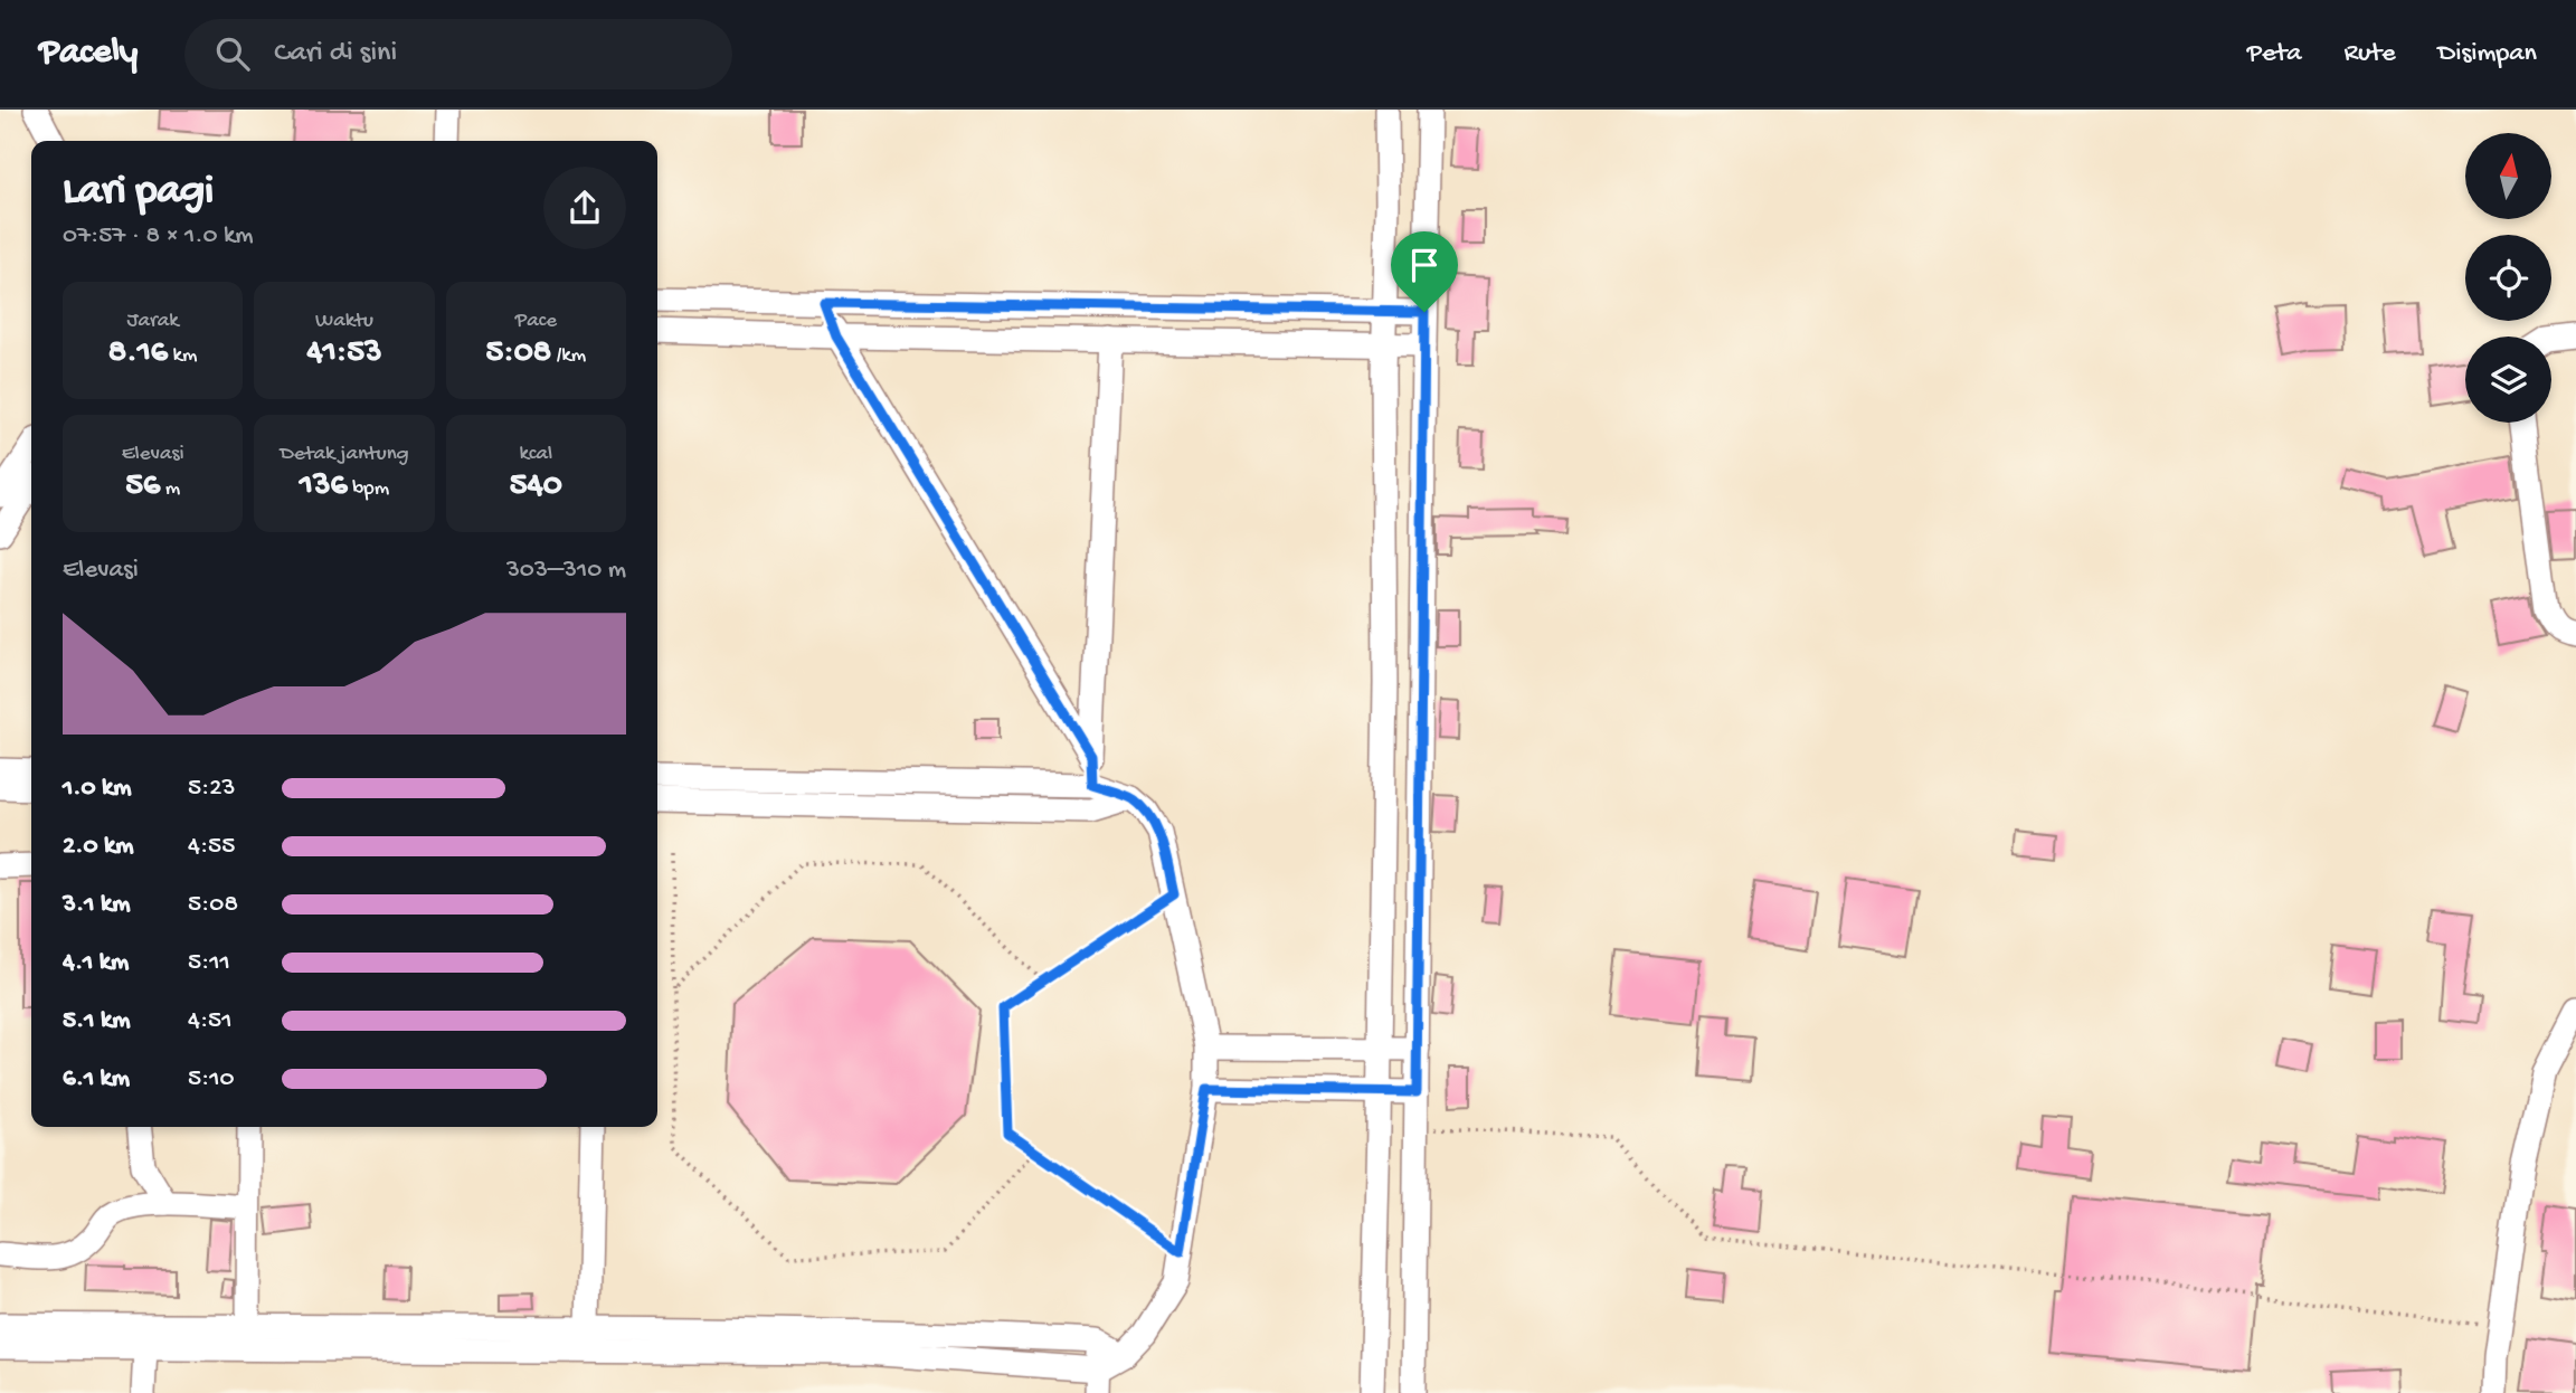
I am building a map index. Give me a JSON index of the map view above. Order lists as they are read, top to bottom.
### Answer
{
  "north": "top",
  "page": {
    "header": "Pacely",
    "search": "Cari di sini",
    "nav": ["Peta", "Rute", "Disimpan"],
    "heading": ["Lari pagi", "07:57 · 8 × 1.0 km"],
    "stats": [
      ["Jarak", "8.16 km"],
      ["Waktu", "41:53"],
      ["Pace", "5:08 /km"],
      ["Elevasi", "56 m"],
      ["Detak jantung", "136 bpm"],
      ["kcal", "540"]
    ],
    "chart": ["Elevasi", "303–310 m"],
    "list": [
      {
        "name": "1.0 km",
        "note": "5:23"
      },
      {
        "name": "2.0 km",
        "note": "4:55"
      },
      {
        "name": "3.1 km",
        "note": "5:08"
      },
      {
        "name": "4.1 km",
        "note": "5:11"
      },
      {
        "name": "5.1 km",
        "note": "4:51"
      },
      {
        "name": "6.1 km",
        "note": "5:10"
      }
    ]
  }
}
